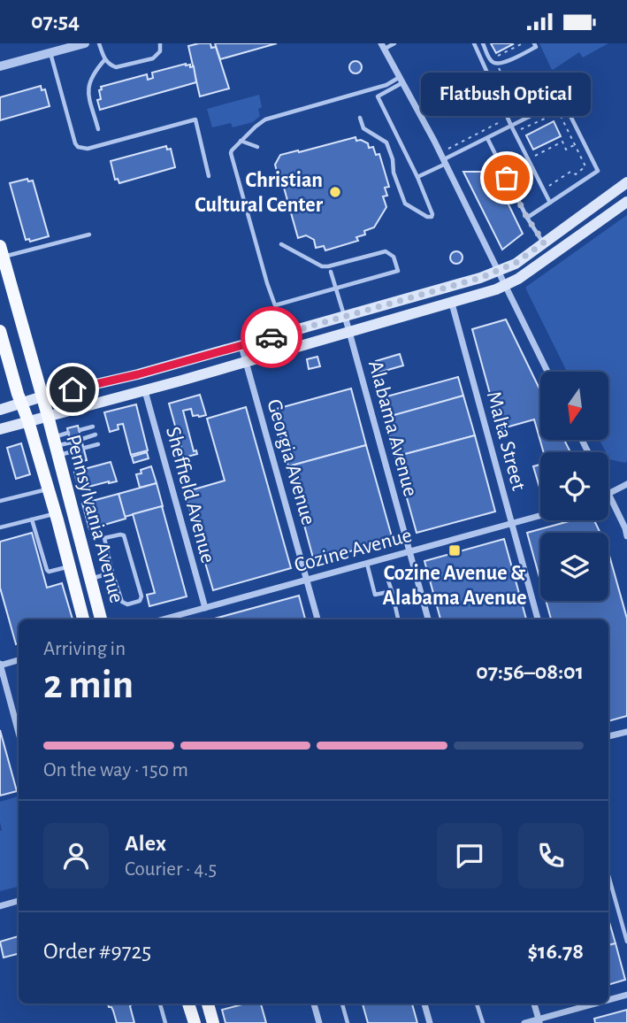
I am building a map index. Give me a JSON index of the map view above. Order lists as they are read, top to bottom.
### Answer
{
  "streets": {
    "main road": ["Pennsylvania Avenue"],
    "street": [
      "Alabama Avenue",
      "Malta Street",
      "Georgia Avenue",
      "Sheffield Avenue",
      "Cozine Avenue"
    ]
  },
  "crossings": [
    ["Alabama Avenue", "Cozine Avenue"],
    ["Malta Street", "Cozine Avenue"],
    ["Georgia Avenue", "Cozine Avenue"],
    ["Sheffield Avenue", "Cozine Avenue"]
  ],
  "places": {
    "other": ["Flatbush Optical", "Christian Cultural Center"],
    "transit": ["Cozine Avenue & Alabama Avenue"]
  },
  "north": "bottom",
  "page": {
    "status": "07:54",
    "bubble": "Flatbush Optical",
    "heading": ["2 min", "Arriving in", "07:56–08:01"],
    "panel": [
      "Alex",
      "Courier · 4.5",
      "Order #9725",
      "$16.78"
    ],
    "bar": "On the way · 150 m"
  }
}
